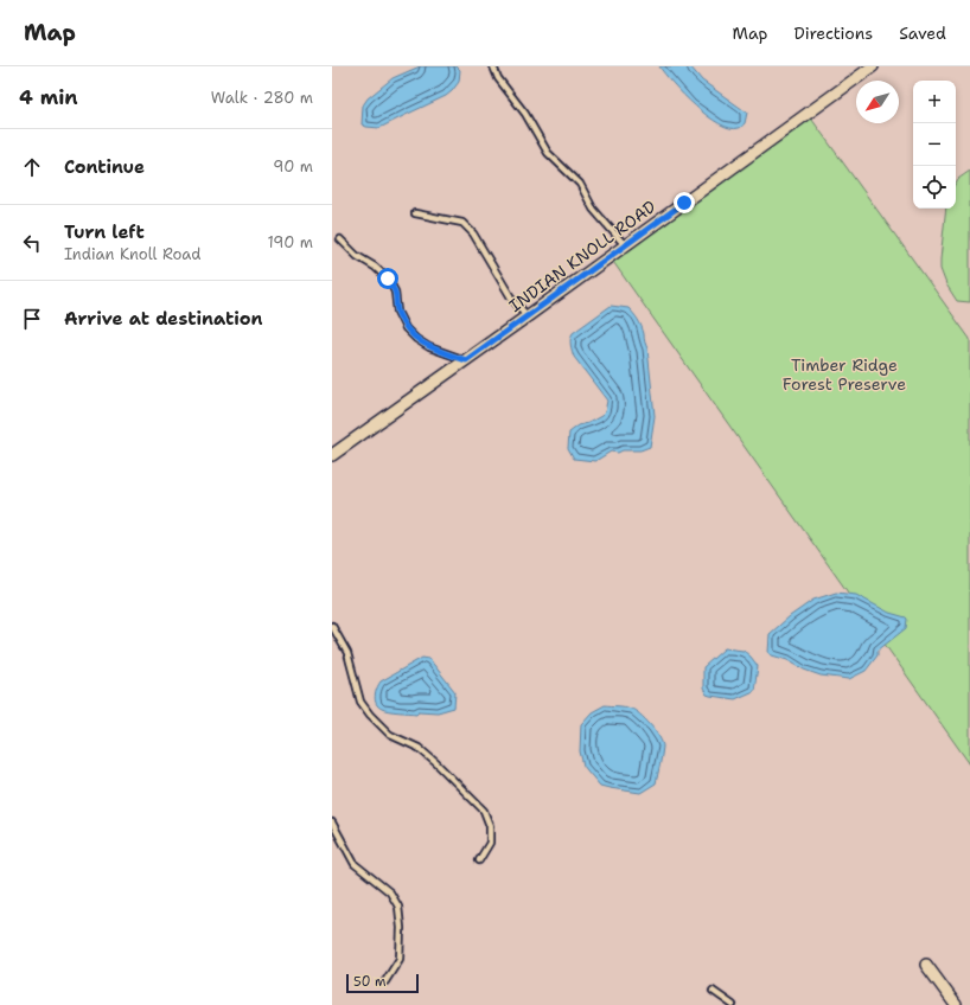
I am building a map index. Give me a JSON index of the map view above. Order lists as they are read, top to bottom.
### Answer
{
  "streets": {
    "street": ["INDIAN KNOLL ROAD"]
  },
  "parks": ["Timber Ridge Forest Preserve"],
  "scale_bar": "50 m",
  "north": "bottom left",
  "page": {
    "header": "Map",
    "nav": ["Map", "Directions", "Saved"],
    "heading": ["4 min", "Walk · 280 m"],
    "map_buttons": ["+", "−"],
    "list": [
      ["Continue", "90 m"],
      ["Turn left", "Indian Knoll Road", "190 m"],
      "Arrive at destination"
    ],
    "scale": "50 m"
  }
}
